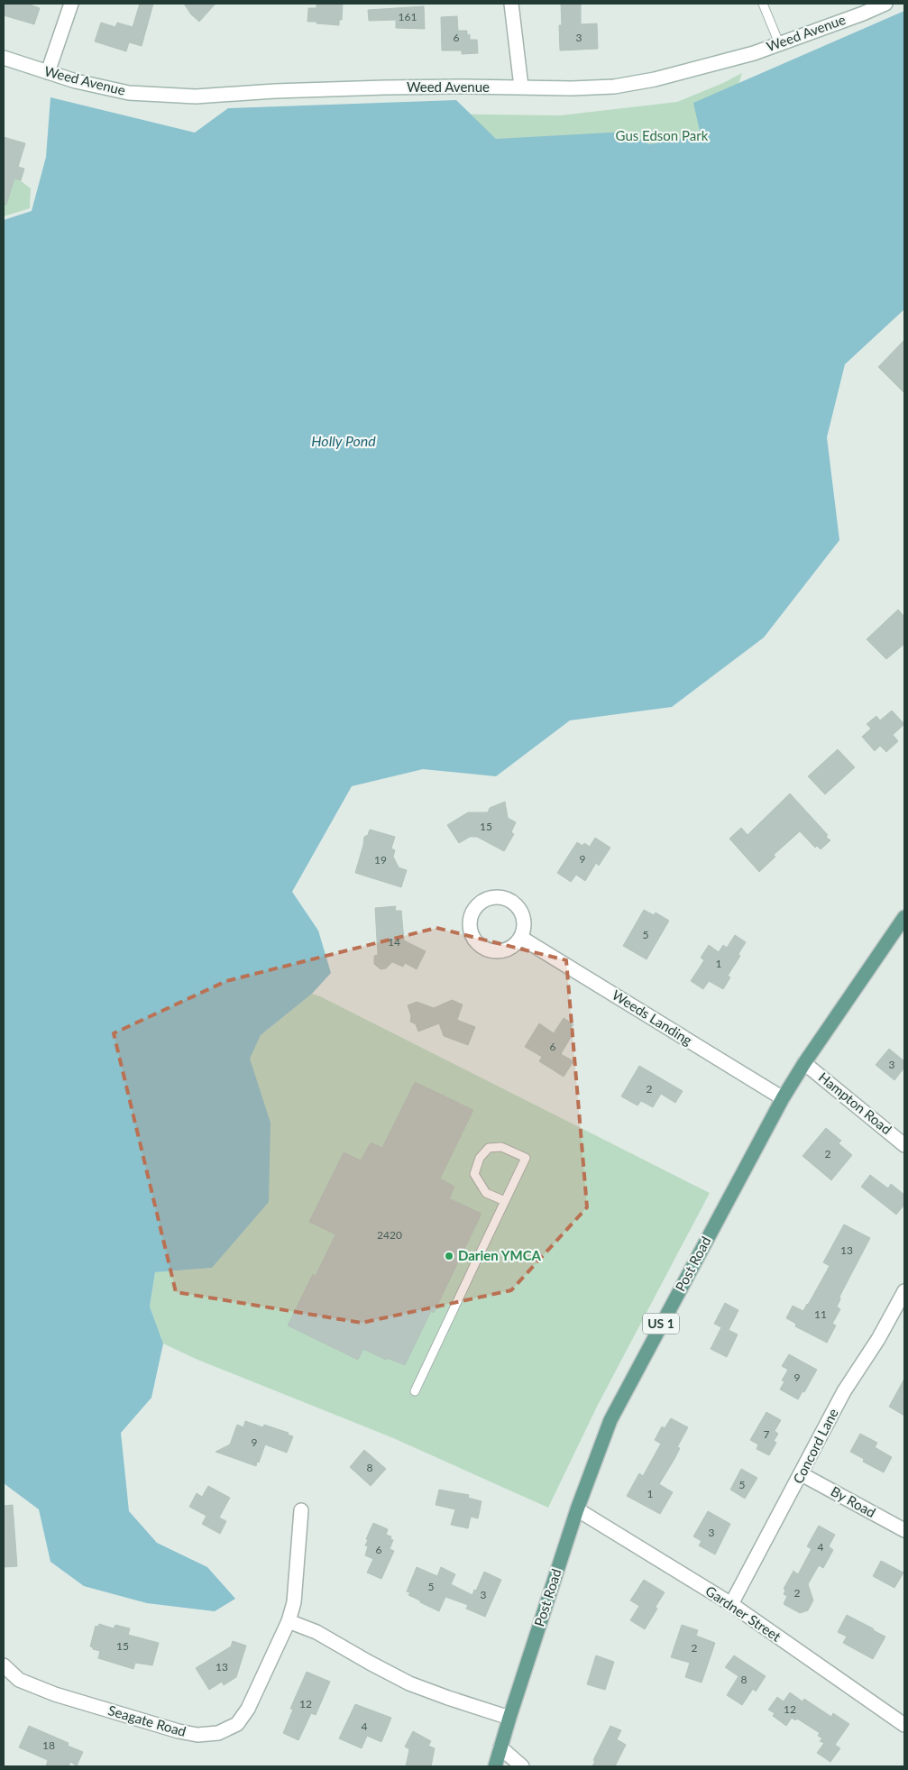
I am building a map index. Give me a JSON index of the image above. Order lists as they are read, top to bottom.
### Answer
{
  "streets": {
    "main road": ["Post Road", "US 1"],
    "street": [
      "Weed Avenue",
      "Weeds Landing",
      "Hampton Road",
      "Concord Lane",
      "By Road",
      "Gardner Street",
      "Seagate Road"
    ]
  },
  "crossings": [
    ["Weeds Landing", "Post Road"],
    ["Hampton Road", "Post Road"],
    ["Post Road", "Gardner Street"],
    ["Concord Lane", "By Road"],
    ["Concord Lane", "Gardner Street"]
  ],
  "water": ["Holly Pond"],
  "parks": ["Gus Edson Park"],
  "places": ["Darien YMCA"],
  "house_numbers": [
    "161",
    "6",
    "3",
    "15",
    "9",
    "19",
    "5",
    "14",
    "1",
    "6",
    "3",
    "2",
    "2",
    "2420",
    "13",
    "11",
    "9",
    "7",
    "9",
    "8",
    "5",
    "1",
    "3",
    "4",
    "6",
    "5",
    "2",
    "3",
    "15",
    "2",
    "13",
    "8",
    "12",
    "12",
    "4",
    "18"
  ]
}
